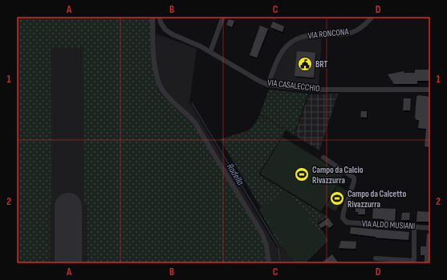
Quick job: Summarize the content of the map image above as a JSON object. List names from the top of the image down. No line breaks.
{"streets":{"street":["VIA RONCONA","VIA CASALECCHIO","VIA ALDO MUSIANI"]},"crossings":[["VIA RONCONA","VIA CASALECCHIO"]],"water":["Rodella"],"places":{"public building":["BRT"],"sports":["Campo da Calcio Rivazzurra","Campo da Calcetto Rivazzurra"]},"grid":{"columns":["A","B","C","D"],"rows":["1","2"]}}
